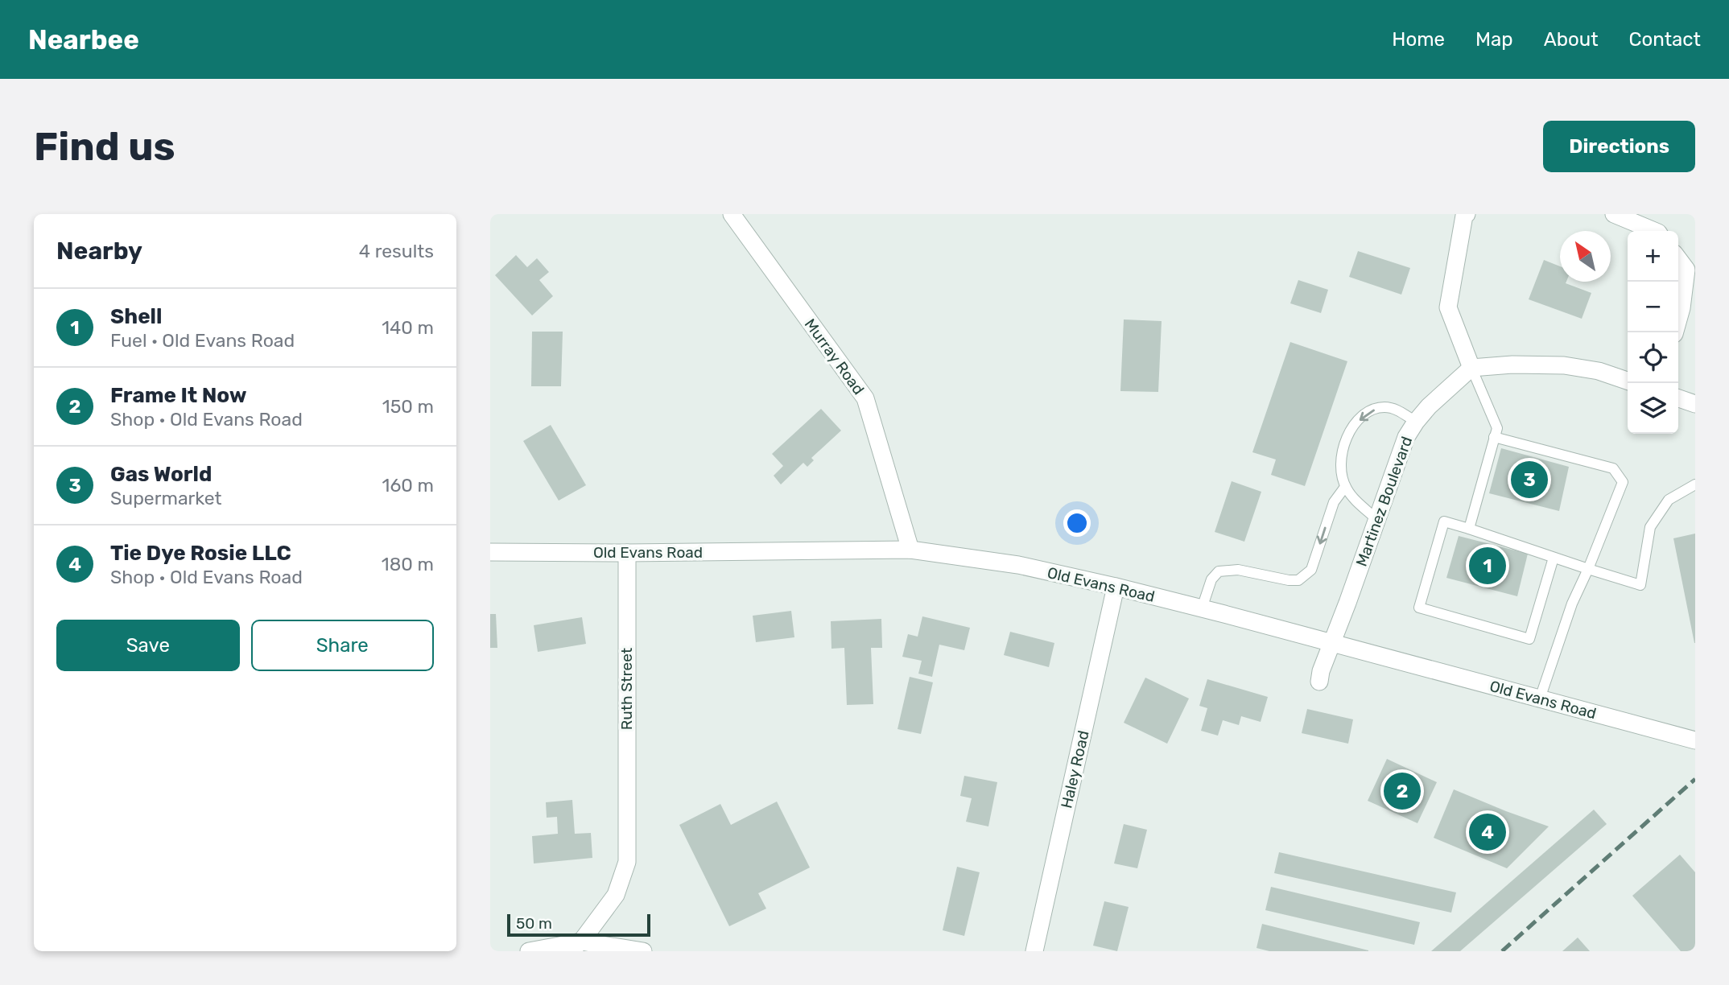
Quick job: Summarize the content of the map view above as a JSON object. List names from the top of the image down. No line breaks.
{"streets":{"street":["Murray Road","Martinez Boulevard","Old Evans Road","Ruth Street","Haley Road"]},"crossings":[["Murray Road","Old Evans Road"],["Martinez Boulevard","Old Evans Road"],["Old Evans Road","Ruth Street"],["Old Evans Road","Haley Road"]],"scale_bar":"50 m","north":"top left","page":{"header":"Nearbee","nav":["Home","Map","About","Contact"],"buttons":["Directions",["Save","Share"]],"title":"Find us","heading":["Nearby","4 results"],"map_buttons":["+","−"],"list":[{"mark":"1","name":"Shell","note":"Fuel · Old Evans Road","value":"140 m"},{"mark":"2","name":"Frame It Now","note":"Shop · Old Evans Road","value":"150 m"},{"mark":"3","name":"Gas World","note":"Supermarket","value":"160 m"},{"mark":"4","name":"Tie Dye Rosie LLC","note":"Shop · Old Evans Road","value":"180 m"}],"pins":["3","1","2","4"],"scale":"50 m"}}
